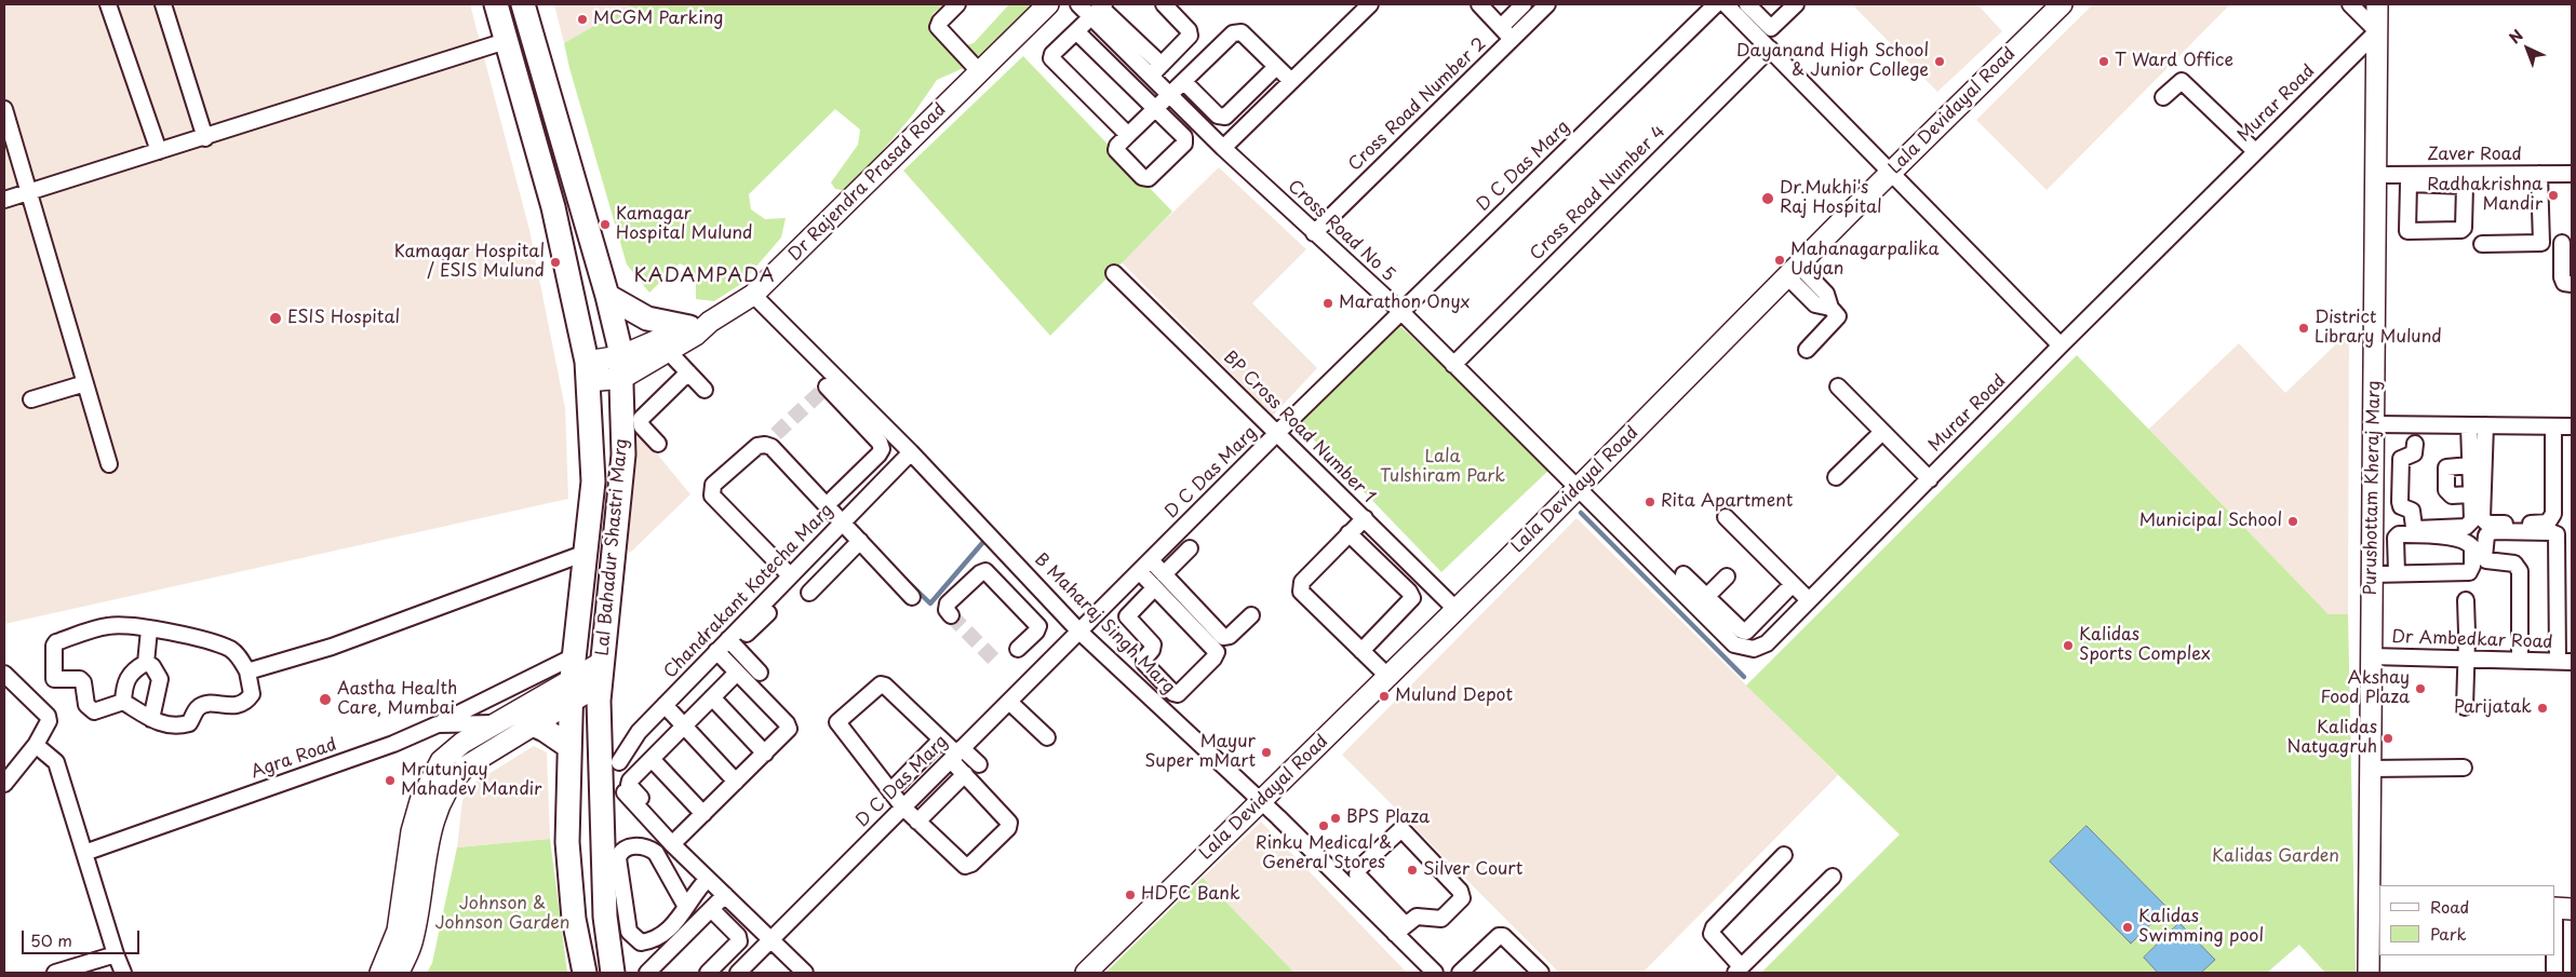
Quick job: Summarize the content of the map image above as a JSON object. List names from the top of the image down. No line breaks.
{"streets":{"main road":["Lal Bahadur Shastri Marg"],"street":["Murar Road","Cross Road Number 2","Lala Devidayal Road","Zaver Road","D C Das Marg","Dr Rajendra Prasad Road","Cross Road Number 4","Cross Road No 5","BP Cross Road Number 1","Purushottam Kheraj Marg","Chandrakant Kotecha Marg","B Maharaj Singh Marg","Dr Ambedkar Road","Agra Road"]},"crossings":[["Murar Road","Lala Devidayal Road"],["Murar Road","Cross Road No 5"],["Murar Road","Purushottam Kheraj Marg"],["Cross Road Number 2","Cross Road No 5"],["Lala Devidayal Road","Cross Road No 5"],["Lala Devidayal Road","BP Cross Road Number 1"],["Lala Devidayal Road","B Maharaj Singh Marg"],["Zaver Road","Purushottam Kheraj Marg"],["D C Das Marg","Cross Road No 5"],["D C Das Marg","BP Cross Road Number 1"],["D C Das Marg","B Maharaj Singh Marg"],["Dr Rajendra Prasad Road","Lal Bahadur Shastri Marg"],["Dr Rajendra Prasad Road","B Maharaj Singh Marg"],["Cross Road Number 4","Cross Road No 5"],["Purushottam Kheraj Marg","Dr Ambedkar Road"],["Chandrakant Kotecha Marg","B Maharaj Singh Marg"]],"districts":["KADAMPADA"],"parks":["Lala Tulshiram Park","Kalidas Garden","Johnson & Johnson Garden"],"places":["MCGM Parking","Dayanand High School & Junior College","T Ward Office","Radhakrishna Mandir","Dr.Mukhi's Raj Hospital","Kamagar Hospital Mulund","Mahanagarpalika Udyan","Kamagar Hospital / ESIS Mulund","Marathon Onyx","ESIS Hospital","District Library Mulund","Rita Apartment","Municipal School","Kalidas Sports Complex","Akshay Food Plaza","Mulund Depot","Aastha Health Care, Mumbai","Parijatak","Kalidas Natyagruh","Mayur Super mMart","Mrutunjay Mahadev Mandir","BPS Plaza","Rinku Medical & General Stores","Silver Court","HDFC Bank","Kalidas Swimming pool"],"legend":["Road","Park"],"scale_bar":"50 m","north":"top left"}
